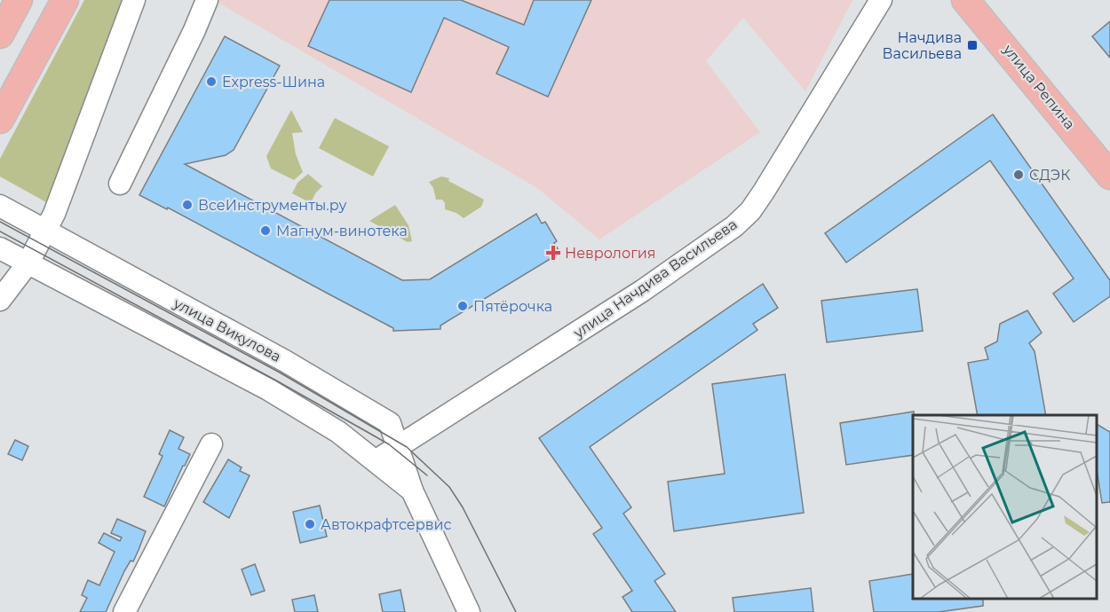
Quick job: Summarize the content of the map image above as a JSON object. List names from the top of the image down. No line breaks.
{"streets":{"main road":["улица Репина"],"street":["улица Начдива Васильева","улица Викулова"]},"crossings":[["улица Начдива Васильева","улица Викулова"]],"places":{"transit":["Начдива Васильева"],"other":["Express-Шина","СДЭК","ВсеИнструменты.ру","Магнум-винотека","Пятёрочка","Автокрафтсервис"],"health":["Неврология"]}}
